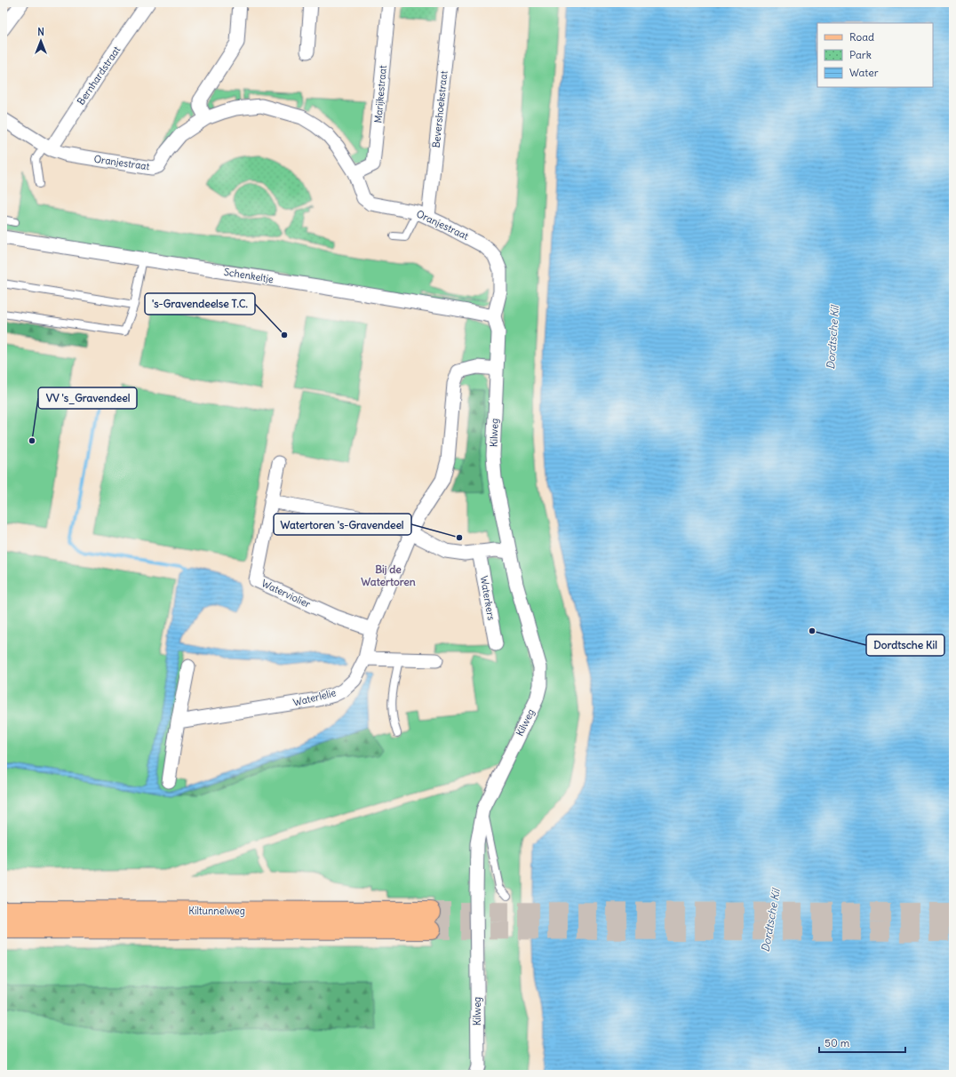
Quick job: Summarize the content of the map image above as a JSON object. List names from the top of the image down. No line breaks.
{"streets":{"main road":["Kiltunnelweg"],"street":["Bernhardstraat","Marijkestraat","Bevershoekstraat","Oranjestraat","Schenkeltje","Kilweg","Waterviolier","Waterkers","Waterlelie"]},"crossings":[["Bernhardstraat","Oranjestraat"],["Marijkestraat","Oranjestraat"],["Bevershoekstraat","Oranjestraat"],["Oranjestraat","Kilweg"],["Schenkeltje","Kilweg"],["Waterviolier","Waterlelie"]],"districts":["Bij de Watertoren"],"water":["Dordtsche Kil"],"places":["'s-Gravendeelse T.C.","VV 's_Gravendeel","Watertoren 's-Gravendeel","Dordtsche Kil"],"legend":["Road","Park","Water"],"scale_bar":"50 m","north":"top"}
